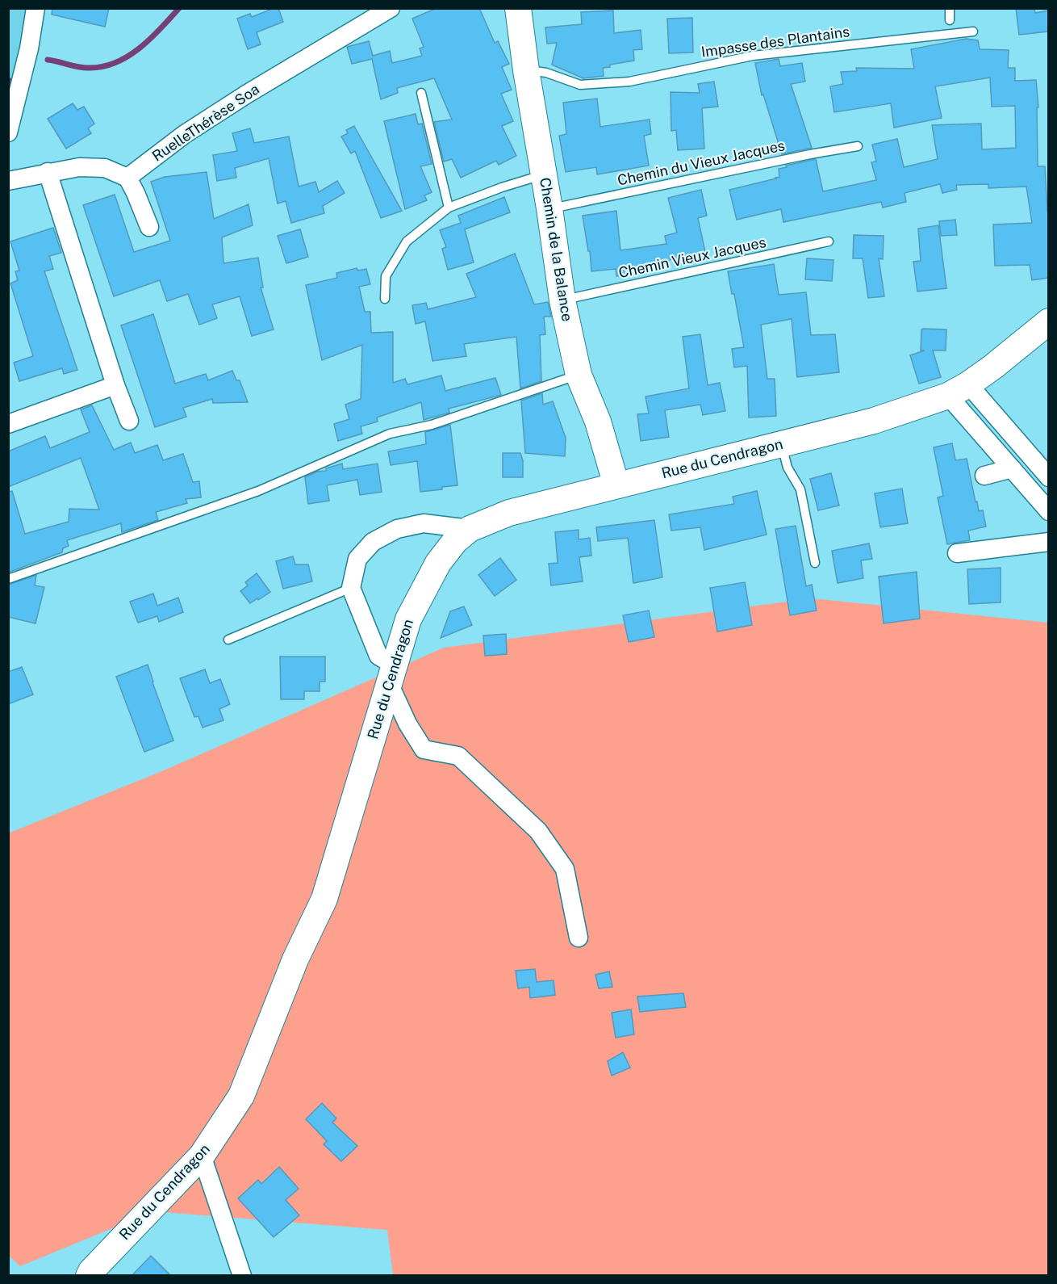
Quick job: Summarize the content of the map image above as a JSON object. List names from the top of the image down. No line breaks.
{"streets":{"main road":["Chemin de la Balance","Rue du Cendragon"],"street":["RuelleThérèse Soa"],"lane":["Impasse des Plantains","Chemin du Vieux Jacques","Chemin Vieux Jacques"]},"crossings":[["Impasse des Plantains","Chemin de la Balance"],["Chemin du Vieux Jacques","Chemin de la Balance"],["Chemin de la Balance","Chemin Vieux Jacques"],["Chemin de la Balance","Rue du Cendragon"]]}
